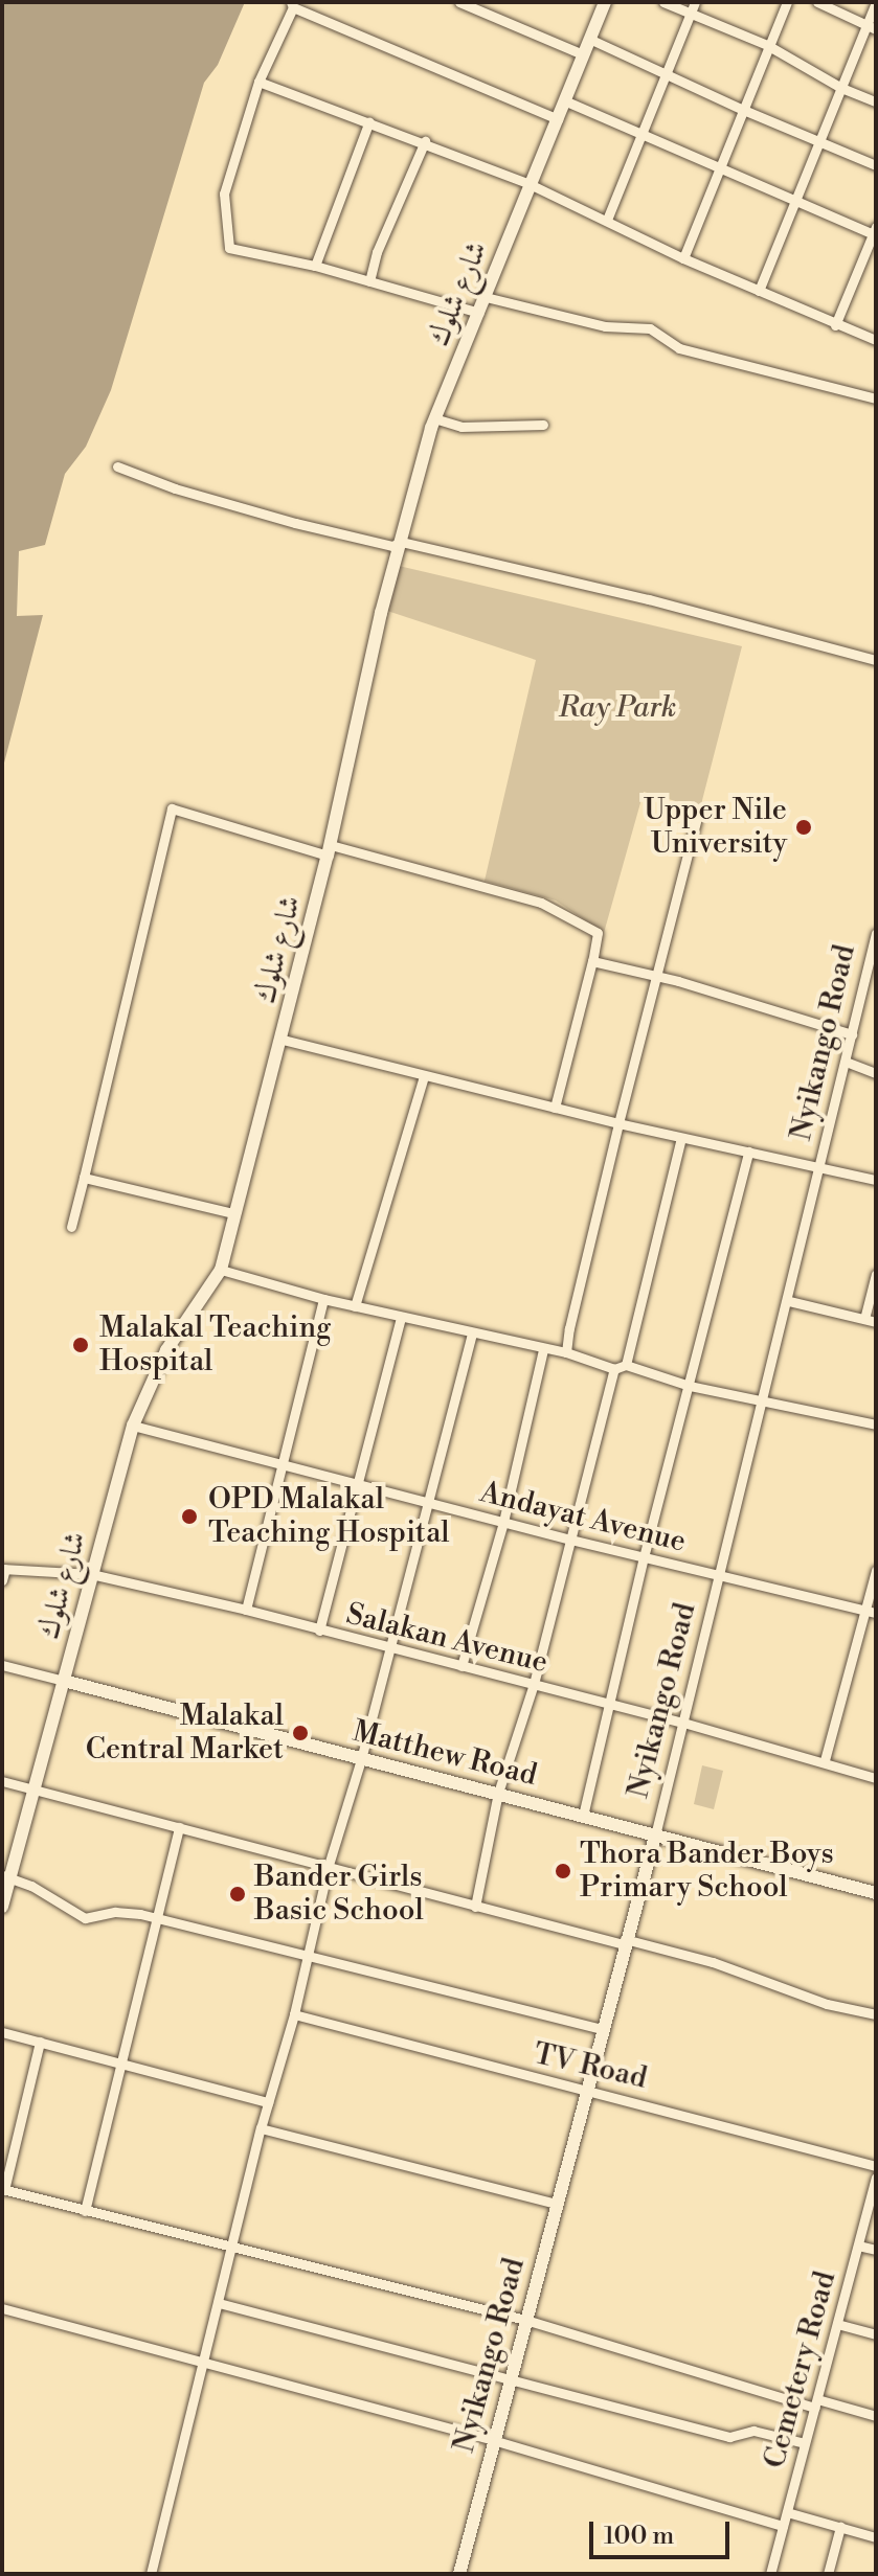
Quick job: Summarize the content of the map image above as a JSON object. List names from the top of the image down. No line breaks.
{"streets":{"street":["شارع شلوك","Nyikango Road","Andayat Avenue","Salakan Avenue","Matthew Road","TV Road","Cemetery Road"]},"crossings":[["شارع شلوك","Andayat Avenue"],["شارع شلوك","Salakan Avenue"],["شارع شلوك","Matthew Road"],["Nyikango Road","Andayat Avenue"],["Nyikango Road","Salakan Avenue"],["Nyikango Road","Matthew Road"],["Nyikango Road","TV Road"]],"parks":["Ray Park"],"places":["Upper Nile University","Malakal Teaching Hospital","OPD Malakal Teaching Hospital","Malakal Central Market","Thora Bander Boys Primary School","Bander Girls Basic School"],"scale_bar":"100 m"}
